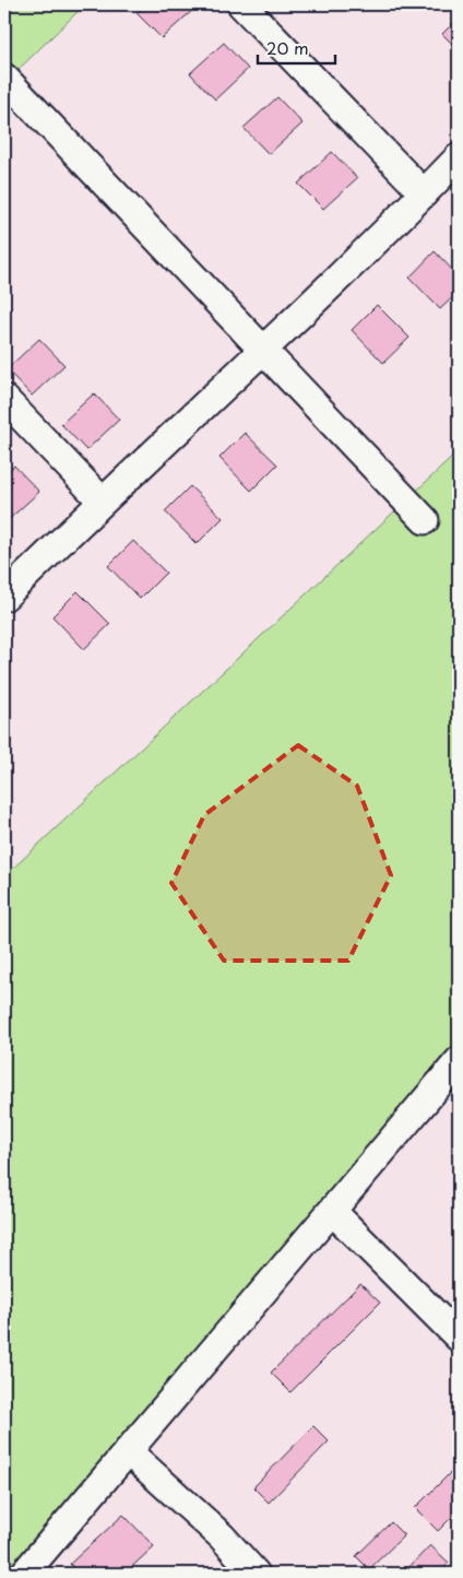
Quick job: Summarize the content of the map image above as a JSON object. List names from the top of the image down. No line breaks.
{"scale_bar":"20 m"}
